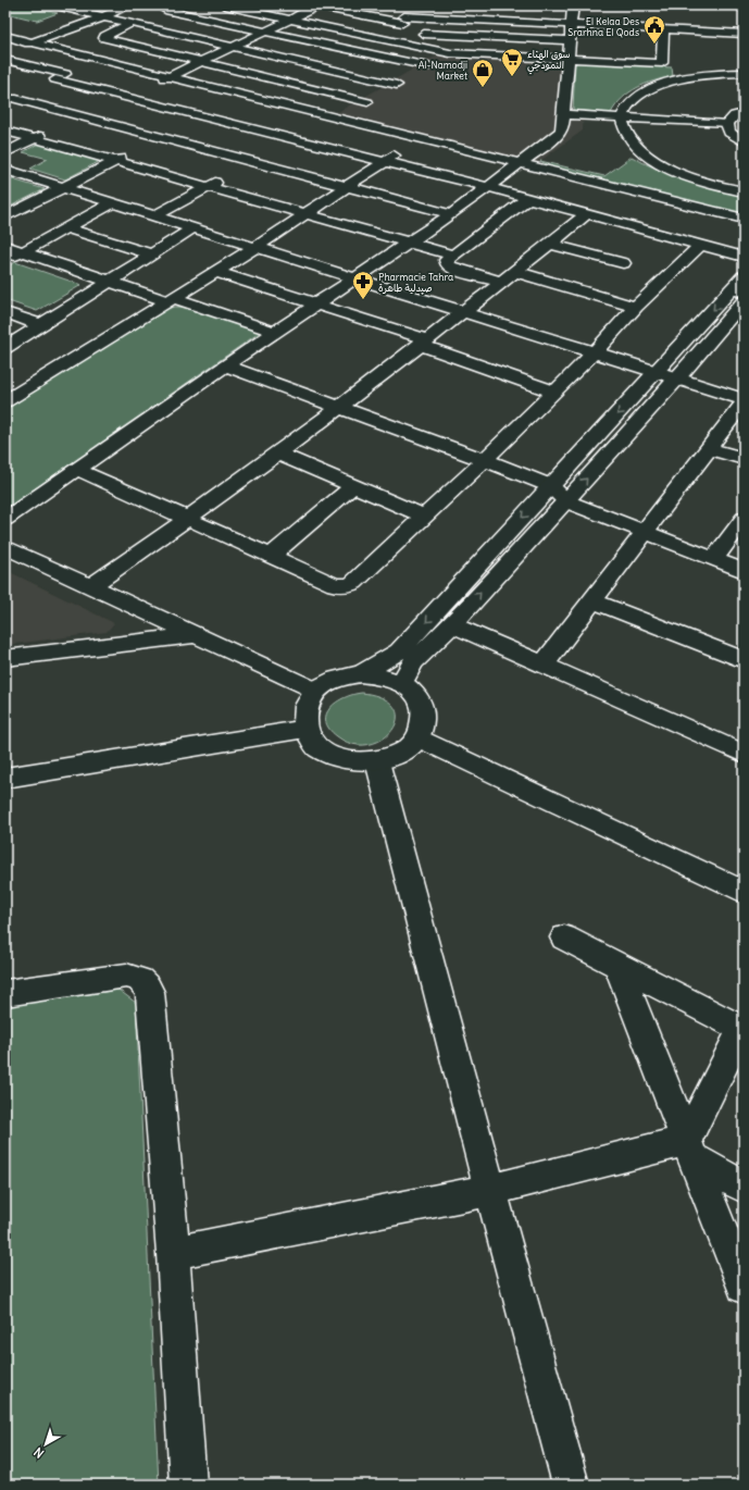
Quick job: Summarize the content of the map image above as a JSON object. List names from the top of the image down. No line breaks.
{"places":{"public building":["El Kelaa Des Srarhna El Qods"],"supermarket":["سوق الهناء النمودجي"],"shop":["Al-Namodji Market"],"pharmacy":["Pharmacie Tahra صيدلية طاهرة"]},"north":"bottom left"}
